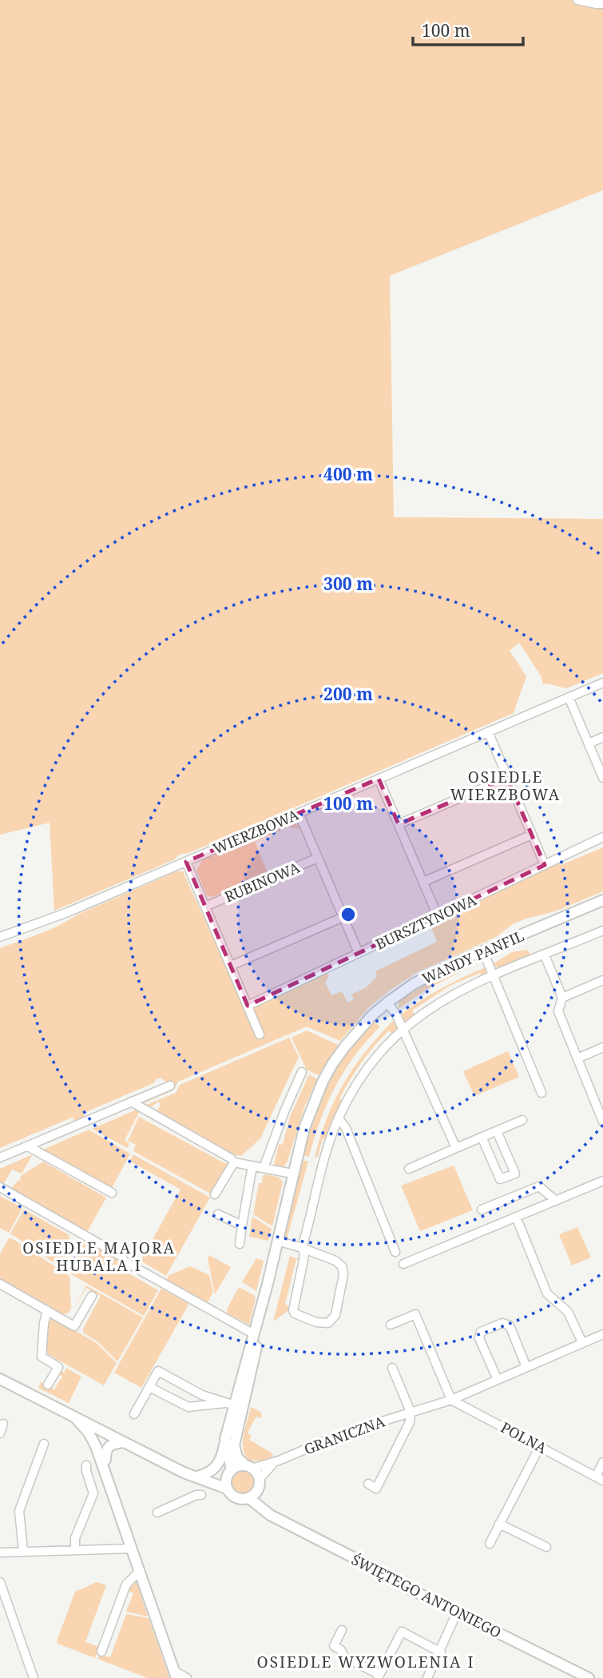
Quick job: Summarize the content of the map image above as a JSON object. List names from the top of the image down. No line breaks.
{"streets":{"street":["WIERZBOWA","RUBINOWA","BURSZTYNOWA","WANDY PANFIL","GRANICZNA","POLNA","ŚWIĘTEGO ANTONIEGO"]},"crossings":[["WANDY PANFIL","GRANICZNA"],["WANDY PANFIL","ŚWIĘTEGO ANTONIEGO"],["GRANICZNA","POLNA"],["GRANICZNA","ŚWIĘTEGO ANTONIEGO"]],"districts":["OSIEDLE WIERZBOWA","OSIEDLE MAJORA HUBALA I","OSIEDLE WYZWOLENIA I"],"scale_bar":"100 m","rings":["400 m","300 m","200 m","100 m"]}
